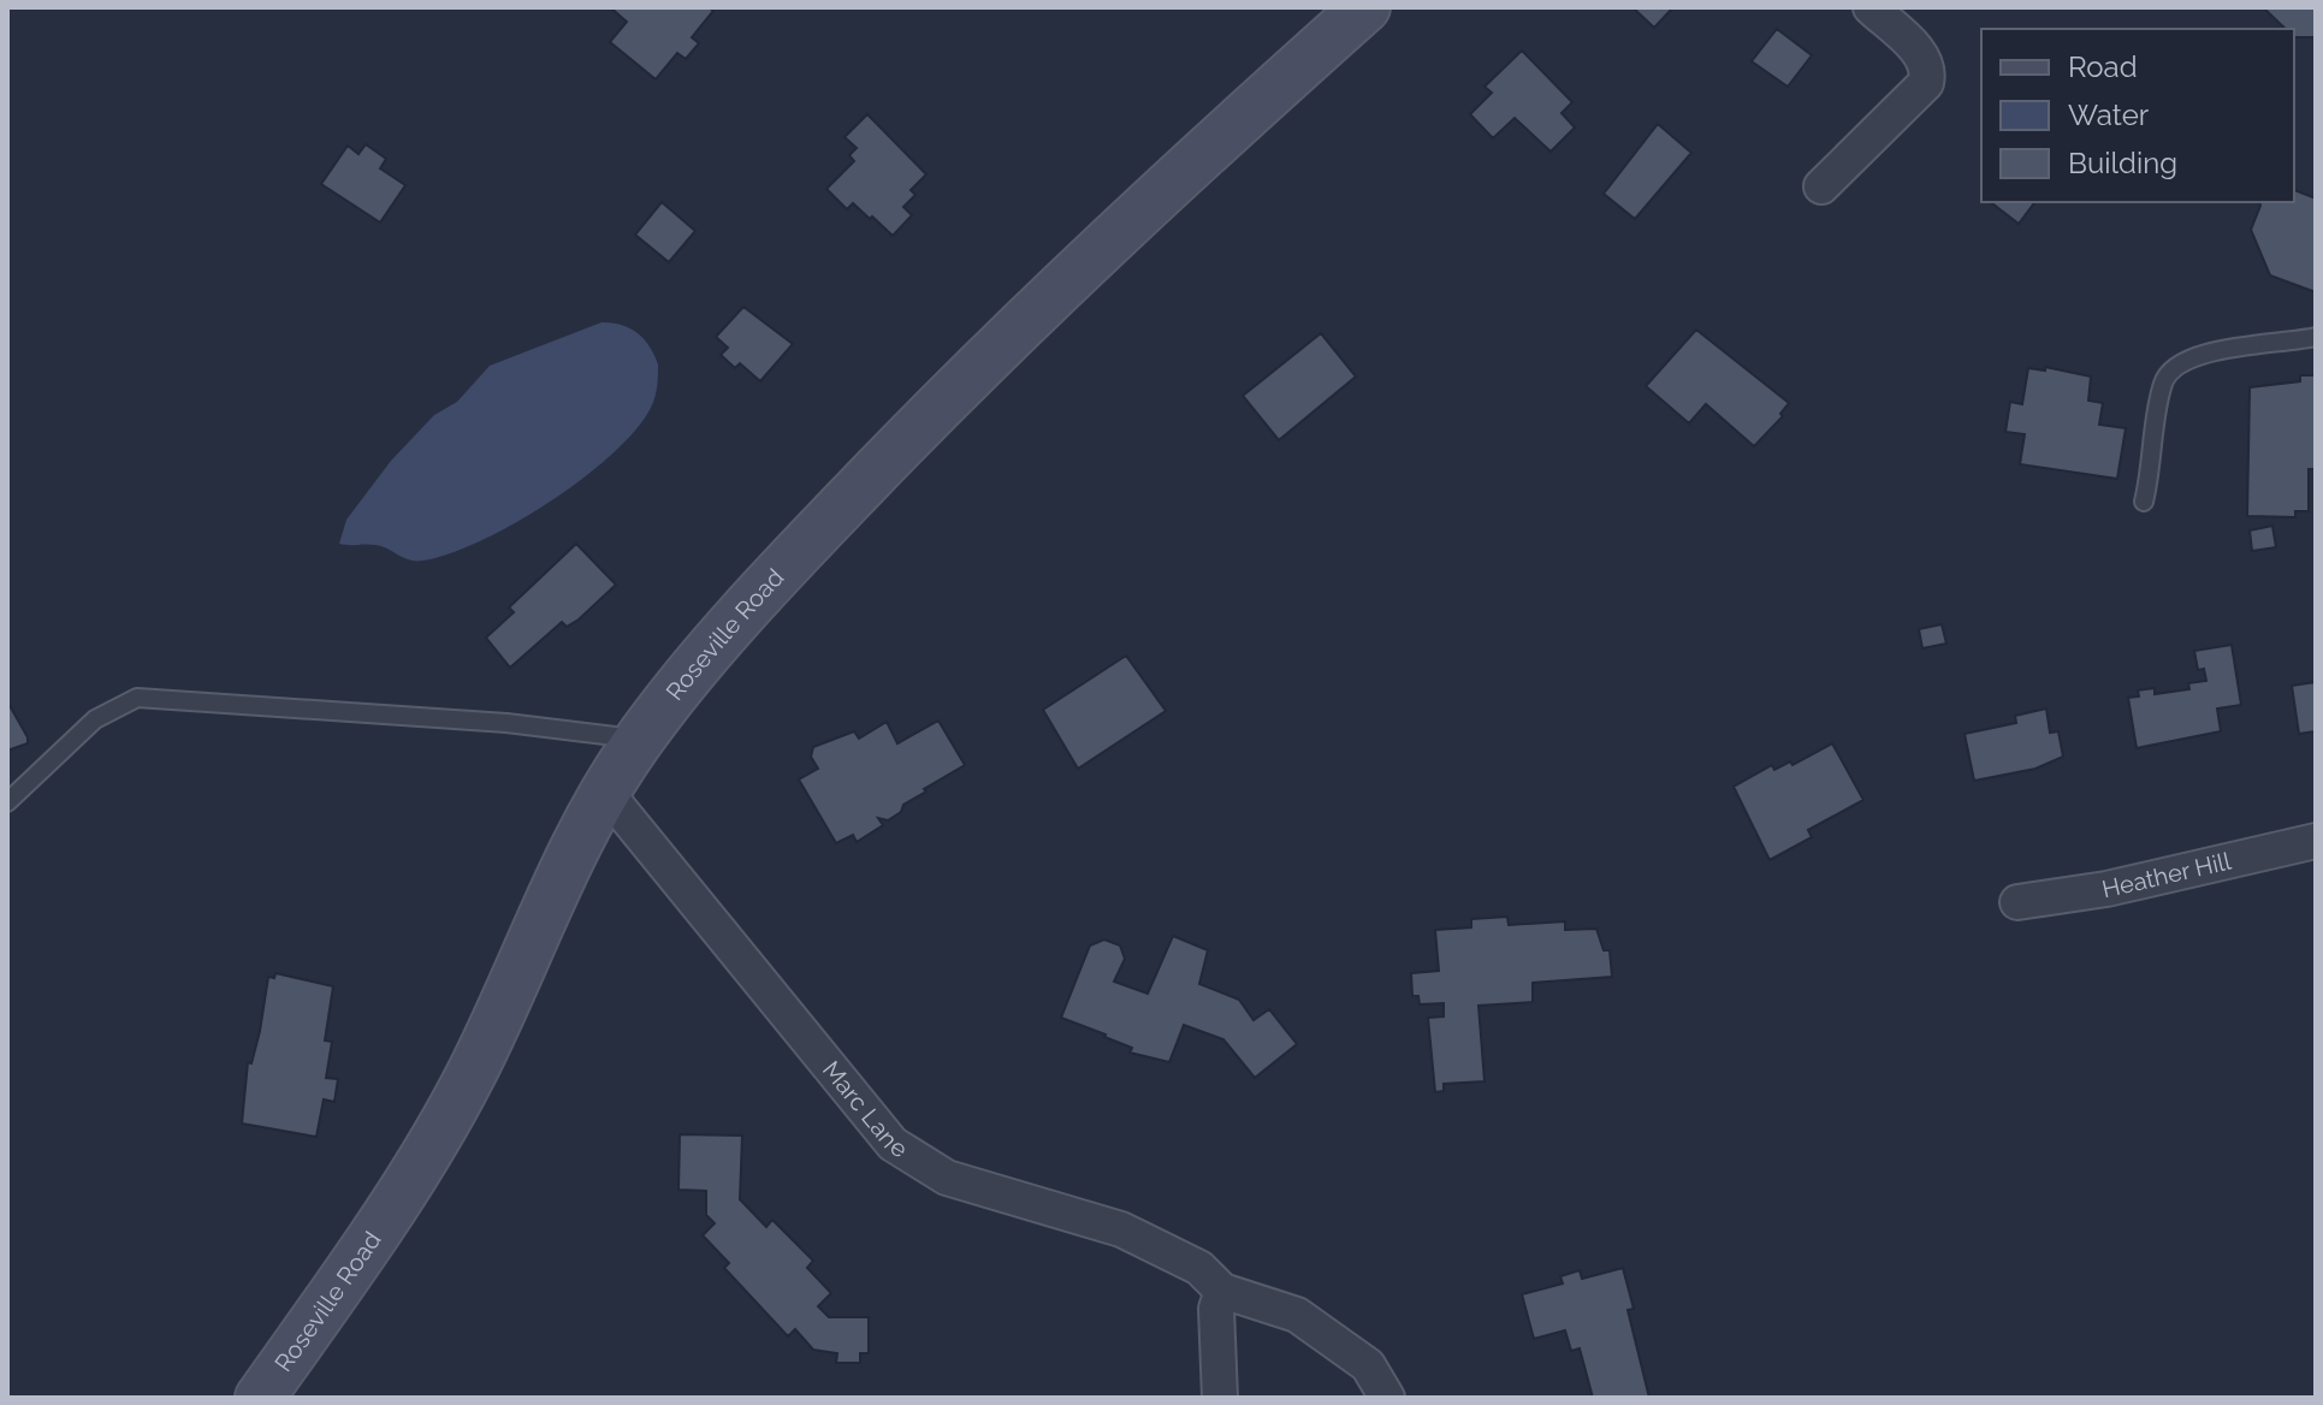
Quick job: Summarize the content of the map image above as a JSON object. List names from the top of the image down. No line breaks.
{"streets":{"street":["Roseville Road","Heather Hill","Marc Lane"]},"crossings":[["Roseville Road","Marc Lane"]],"legend":["Road","Water","Building"]}
